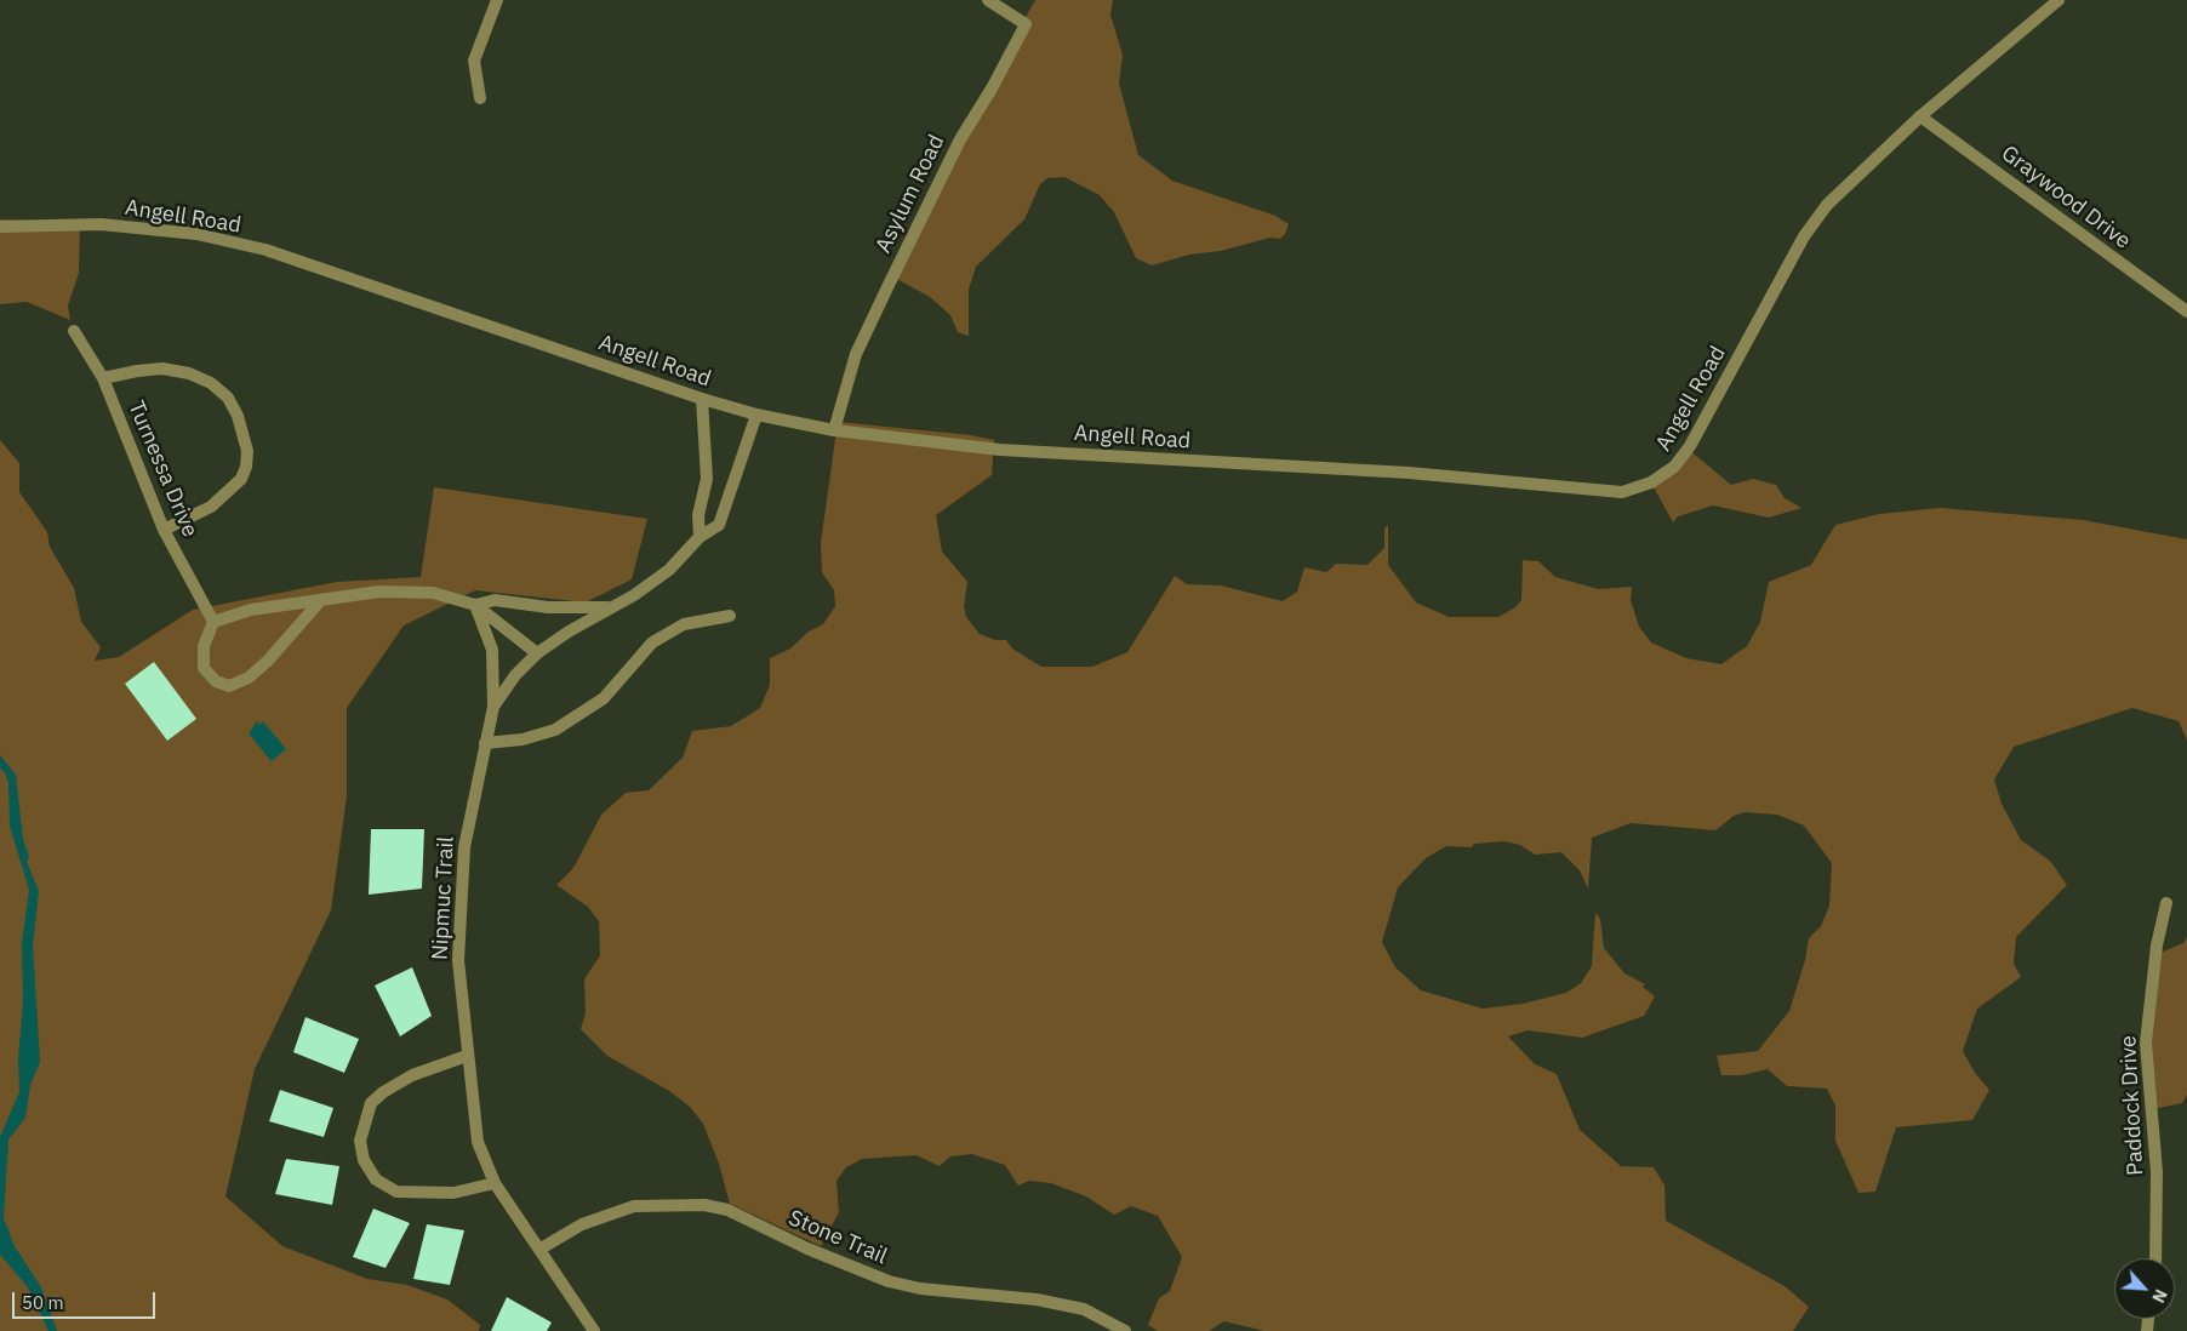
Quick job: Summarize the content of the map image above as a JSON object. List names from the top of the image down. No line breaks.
{"streets":{"street":["Asylum Road","Graywood Drive","Angell Road","Turnessa Drive","Nipmuc Trail","Paddock Drive","Stone Trail"]},"crossings":[["Asylum Road","Angell Road"],["Graywood Drive","Angell Road"],["Angell Road","Nipmuc Trail"],["Nipmuc Trail","Stone Trail"]],"scale_bar":"50 m","north":"bottom right"}
